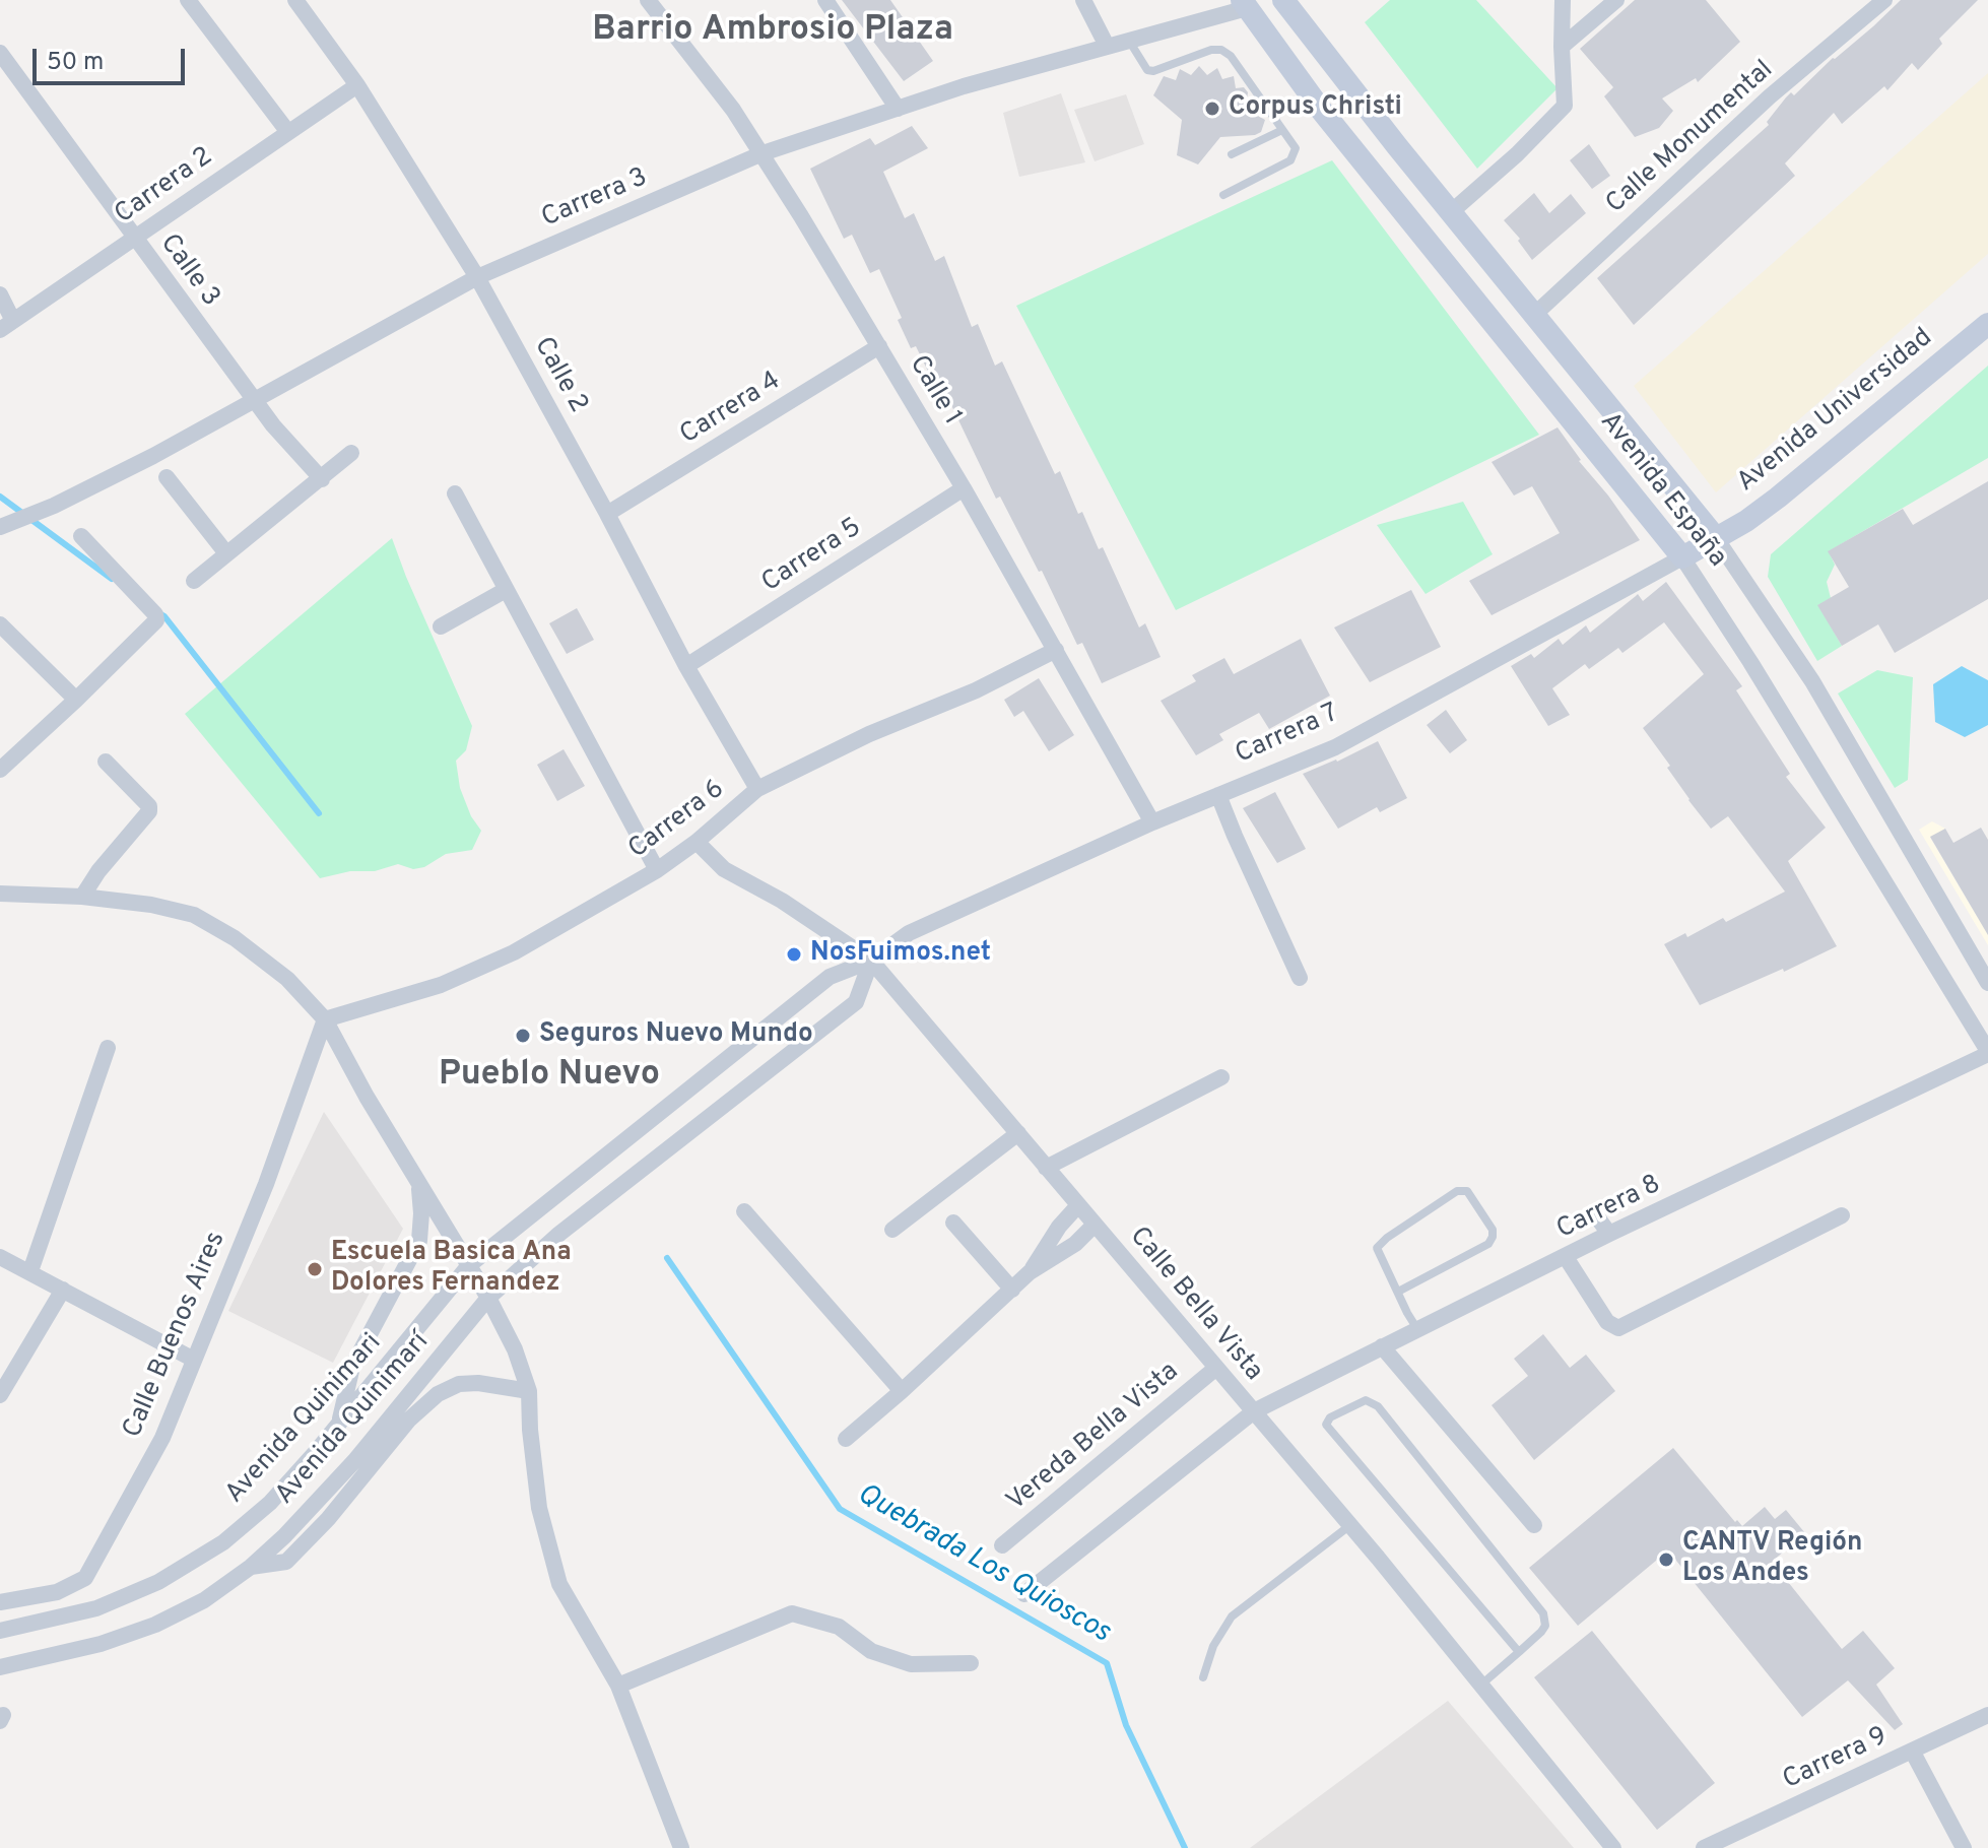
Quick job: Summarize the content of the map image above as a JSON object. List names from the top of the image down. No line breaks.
{"streets":{"street":["Calle Monumental","Carrera 2","Carrera 3","Calle 3","Calle 2","Calle 1","Carrera 4","Avenida Universidad","Avenida España","Carrera 5","Carrera 7","Carrera 6","Carrera 8","Calle Bella Vista","Calle Buenos Aires","Avenida Quinimari","Avenida Quinimarí","Vereda Bella Vista","Carrera 9"]},"crossings":[["Calle Monumental","Avenida España"],["Carrera 2","Calle 3"],["Carrera 2","Calle 2"],["Carrera 3","Calle 3"],["Carrera 3","Calle 2"],["Carrera 3","Calle 1"],["Carrera 3","Avenida España"],["Calle 2","Carrera 4"],["Calle 2","Carrera 5"],["Calle 2","Carrera 6"],["Calle 1","Carrera 4"],["Calle 1","Carrera 5"],["Calle 1","Carrera 7"],["Calle 1","Carrera 6"],["Avenida Universidad","Avenida España"],["Avenida Universidad","Carrera 7"],["Avenida España","Carrera 7"],["Avenida España","Carrera 8"],["Carrera 7","Calle Bella Vista"],["Carrera 7","Avenida Quinimari"],["Carrera 7","Avenida Quinimarí"],["Carrera 6","Calle Bella Vista"],["Carrera 6","Calle Buenos Aires"],["Carrera 8","Calle Bella Vista"],["Calle Bella Vista","Avenida Quinimari"],["Calle Bella Vista","Avenida Quinimarí"],["Calle Bella Vista","Vereda Bella Vista"],["Avenida Quinimari","Avenida Quinimarí"]],"districts":["Barrio Ambrosio Plaza","Pueblo Nuevo"],"water":["Quebrada Los Quioscos"],"places":["Corpus Christi","NosFuimos.net","Seguros Nuevo Mundo","Escuela Basica Ana Dolores Fernandez","CANTV Región Los Andes"],"scale_bar":"50 m"}
